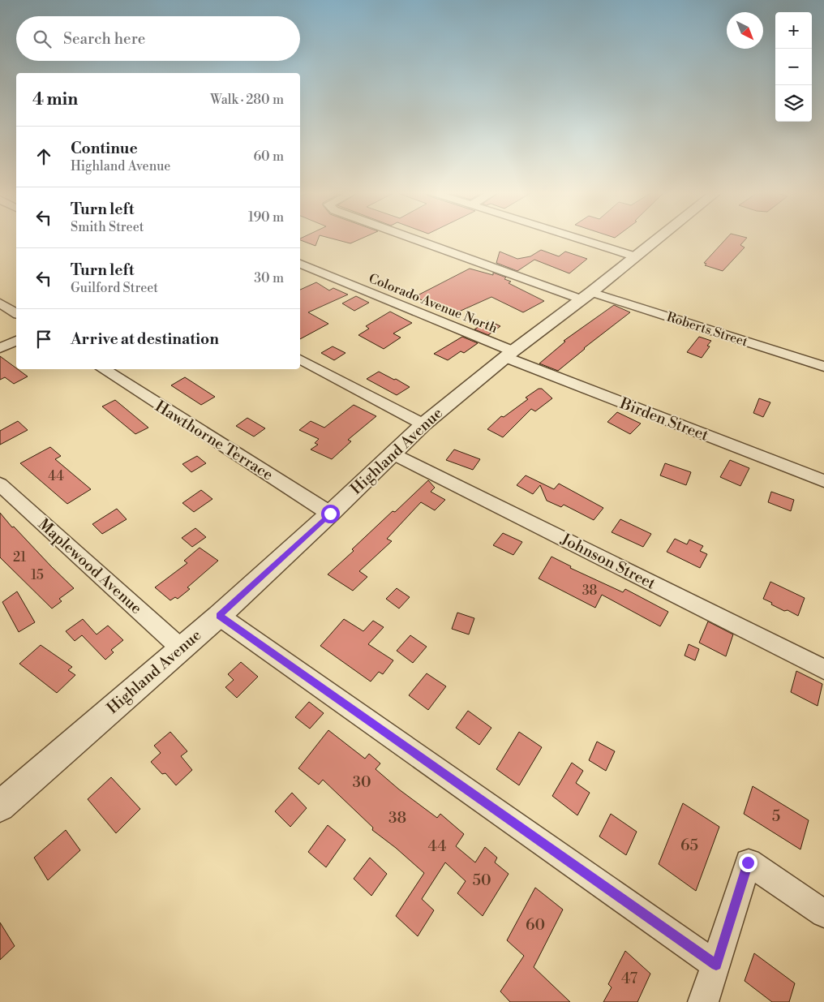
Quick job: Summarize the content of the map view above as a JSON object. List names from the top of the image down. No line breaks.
{"streets":{"street":["Colorado Avenue North","Roberts Street","Birden Street","Hawthorne Terrace","Highland Avenue","Johnson Street","Maplewood Avenue"]},"crossings":[["Colorado Avenue North","Birden Street"],["Colorado Avenue North","Highland Avenue"],["Roberts Street","Highland Avenue"],["Birden Street","Highland Avenue"],["Hawthorne Terrace","Highland Avenue"],["Highland Avenue","Johnson Street"],["Highland Avenue","Maplewood Avenue"]],"house_numbers":["44","21","15","38","30","5","38","65","44","50","60","47"],"north":"bottom right","page":{"map_buttons":["+","−"],"search":"Search here","heading":["4 min","Walk · 280 m"],"list":[["Continue","Highland Avenue","60 m"],["Turn left","Smith Street","190 m"],["Turn left","Guilford Street","30 m"],"Arrive at destination"]}}
